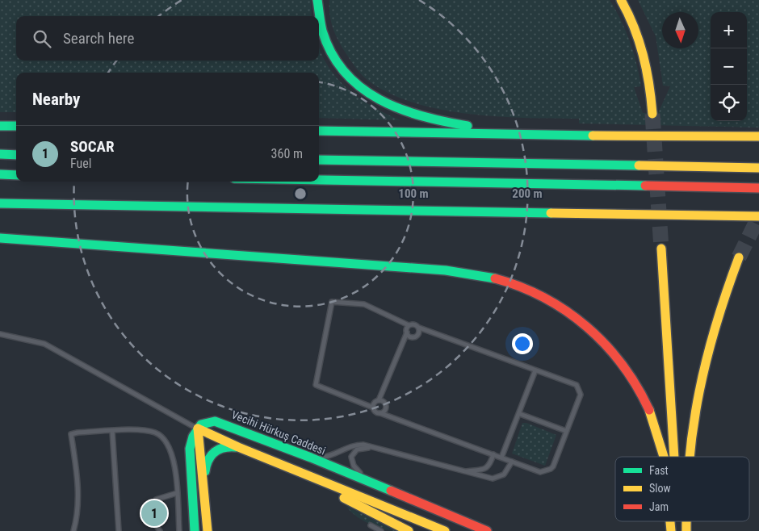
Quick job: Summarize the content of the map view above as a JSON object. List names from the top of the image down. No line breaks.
{"streets":{"main road":["Vecihi Hürkuş Caddesi"]},"legend":["Fast","Slow","Jam"],"north":"bottom","page":{"map_buttons":["+","−"],"search":"Search here","heading":"Nearby","list":[{"mark":"1","name":"SOCAR","note":"Fuel","value":"360 m"}],"pins":"1"},"rings":["100 m","200 m"]}
